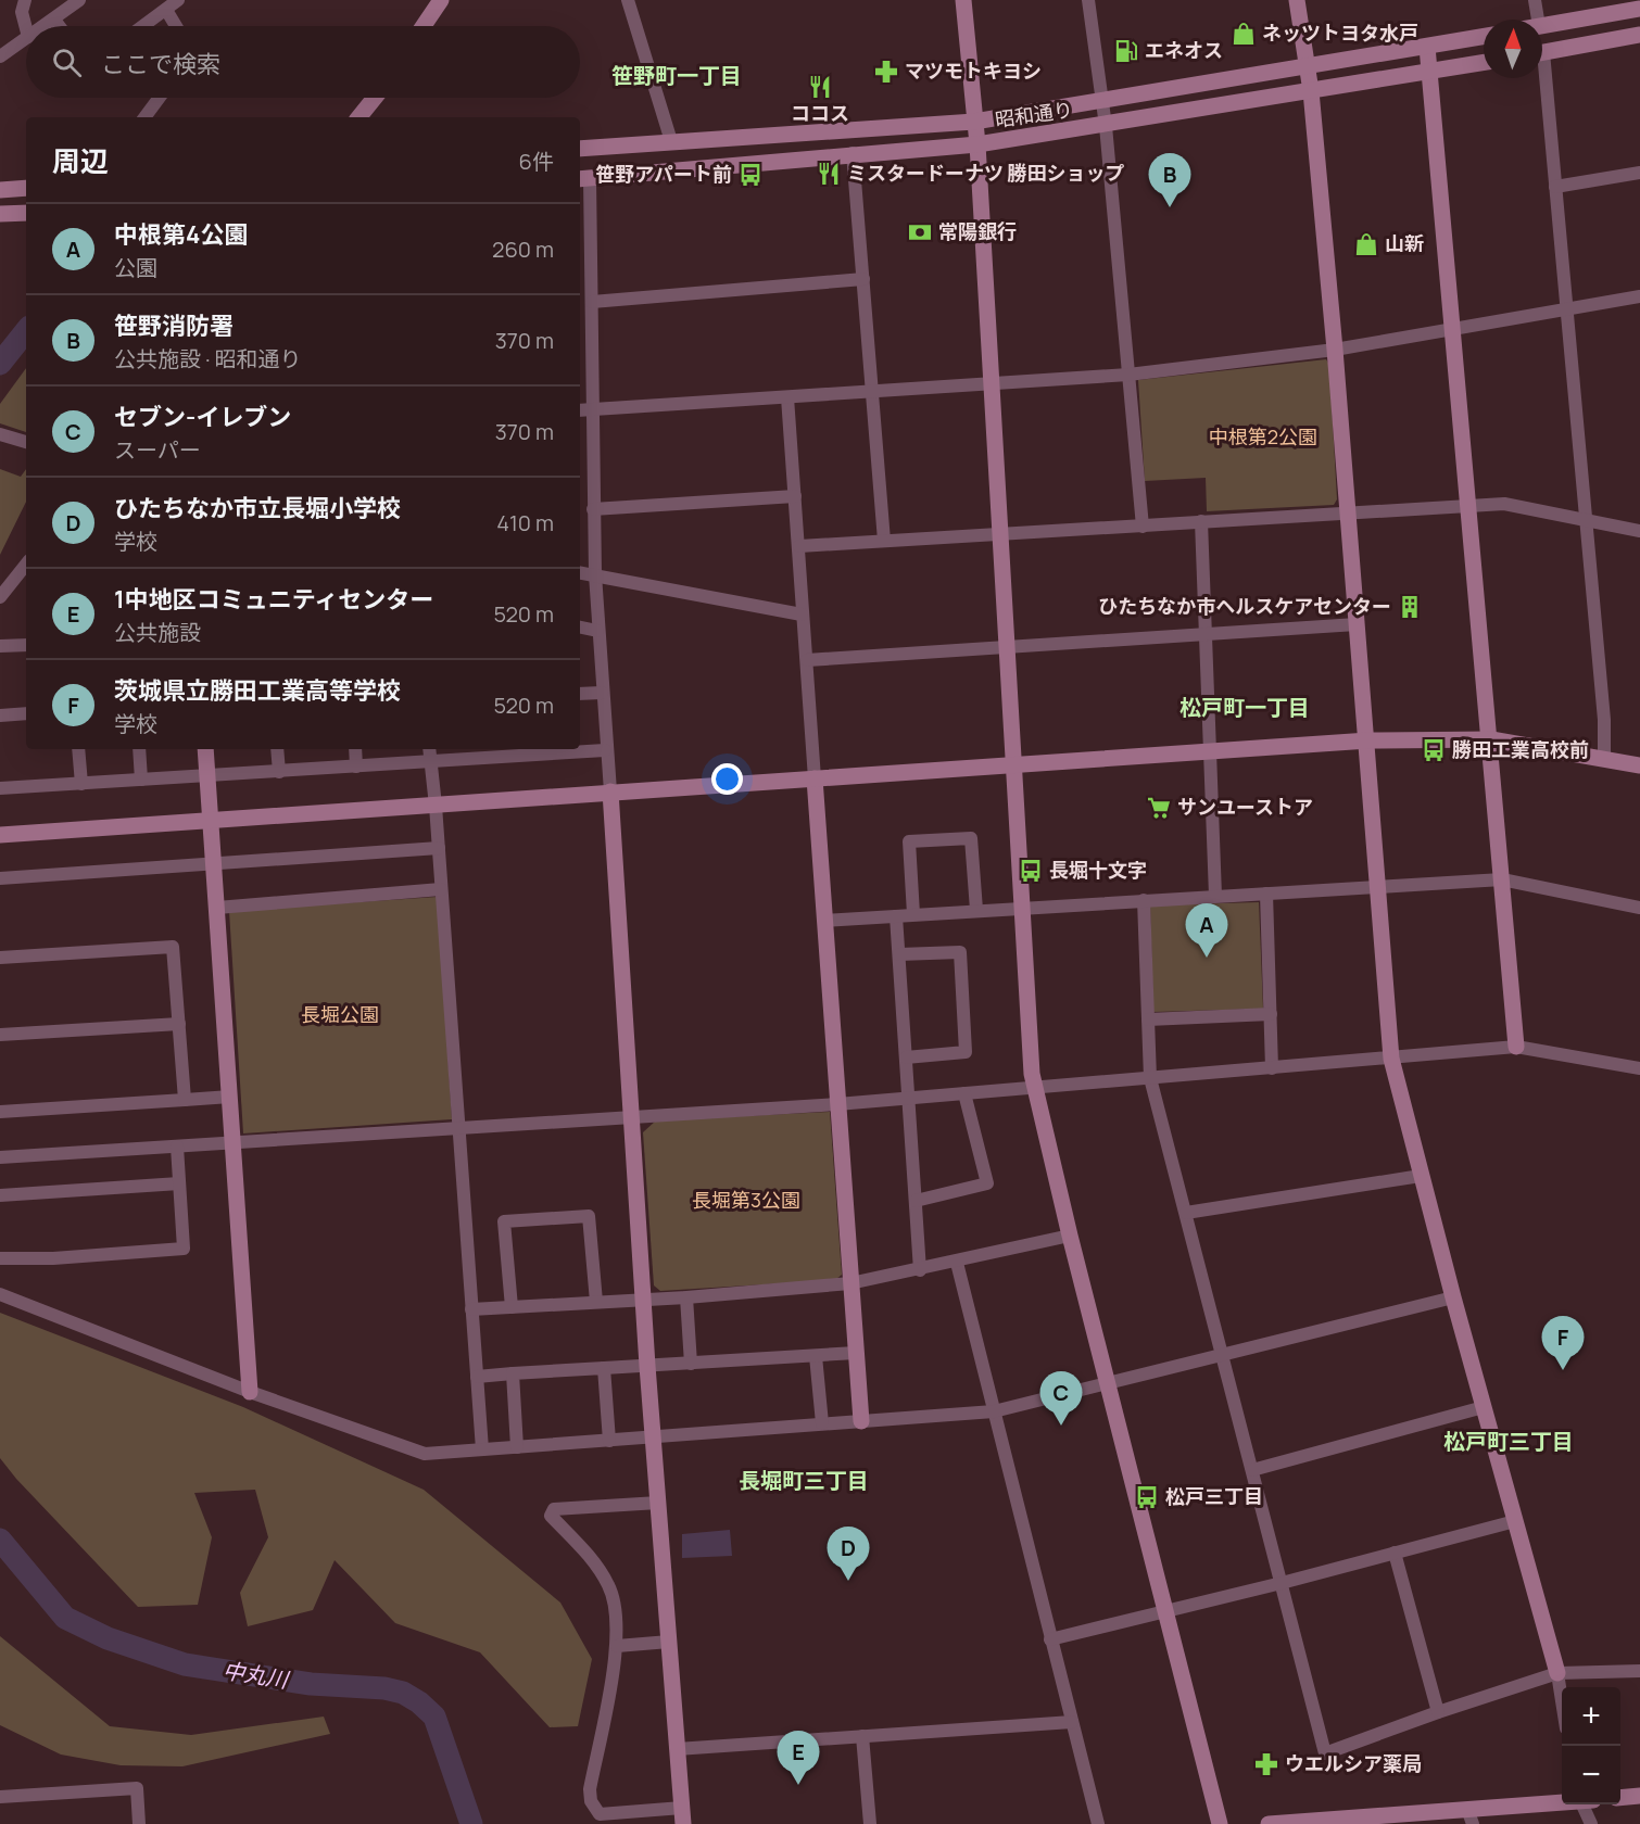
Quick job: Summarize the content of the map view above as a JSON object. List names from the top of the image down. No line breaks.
{"streets":{"street":["昭和通り"]},"districts":["笹野町一丁目","松戸町一丁目","松戸町三丁目","長堀町三丁目"],"water":["中丸川"],"parks":["中根第2公園","長堀公園","長堀第3公園"],"places":{"shop":["ネッツトヨタ水戸","山新"],"fuel station":["エネオス"],"pharmacy":["マツモトキヨシ","ウエルシア薬局"],"restaurant":["ココス","ミスタードーナツ 勝田ショップ"],"bus stop":["笹野アパート前","勝田工業高校前","長堀十文字","松戸三丁目"],"bank":["常陽銀行"],"building":["ひたちなか市ヘルスケアセンター"],"supermarket":["サンユーストア"]},"north":"top","page":{"search":"ここで検索","heading":["周辺","6件"],"pins":["B","A","F","C","D","E"],"list":[{"mark":"A","name":"中根第4公園","note":"公園","value":"260 m"},{"mark":"B","name":"笹野消防署","note":"公共施設 · 昭和通り","value":"370 m"},{"mark":"C","name":"セブン-イレブン","note":"スーパー","value":"370 m"},{"mark":"D","name":"ひたちなか市立長堀小学校","note":"学校","value":"410 m"},{"mark":"E","name":"1中地区コミュニティセンター","note":"公共施設","value":"520 m"},{"mark":"F","name":"茨城県立勝田工業高等学校","note":"学校","value":"520 m"}],"map_buttons":["+","−"]}}
